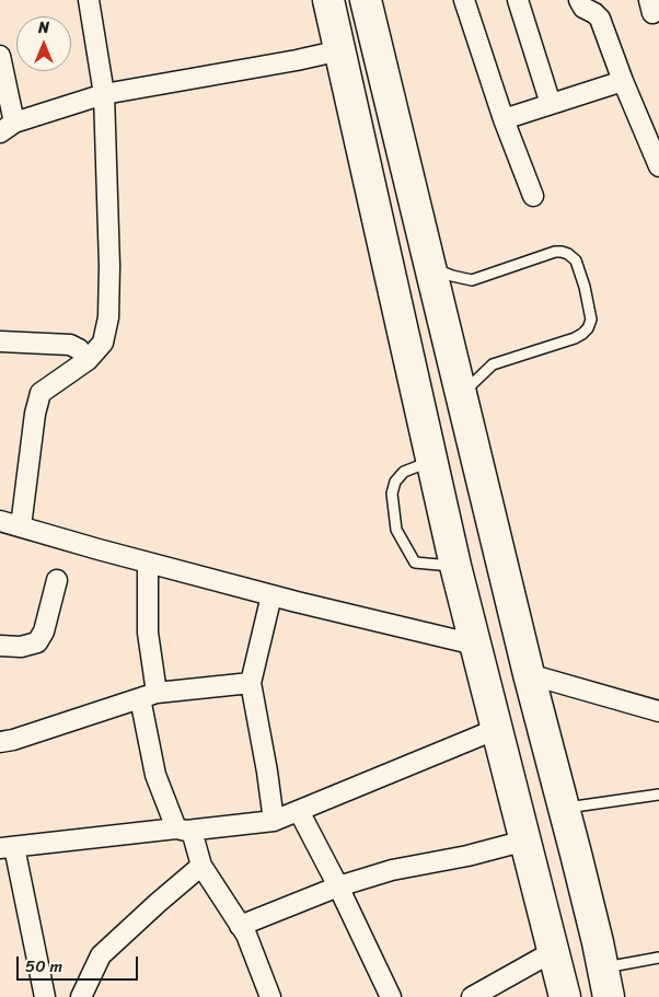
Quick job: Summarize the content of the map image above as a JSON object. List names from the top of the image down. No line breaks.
{"scale_bar":"50 m","north":"top"}
